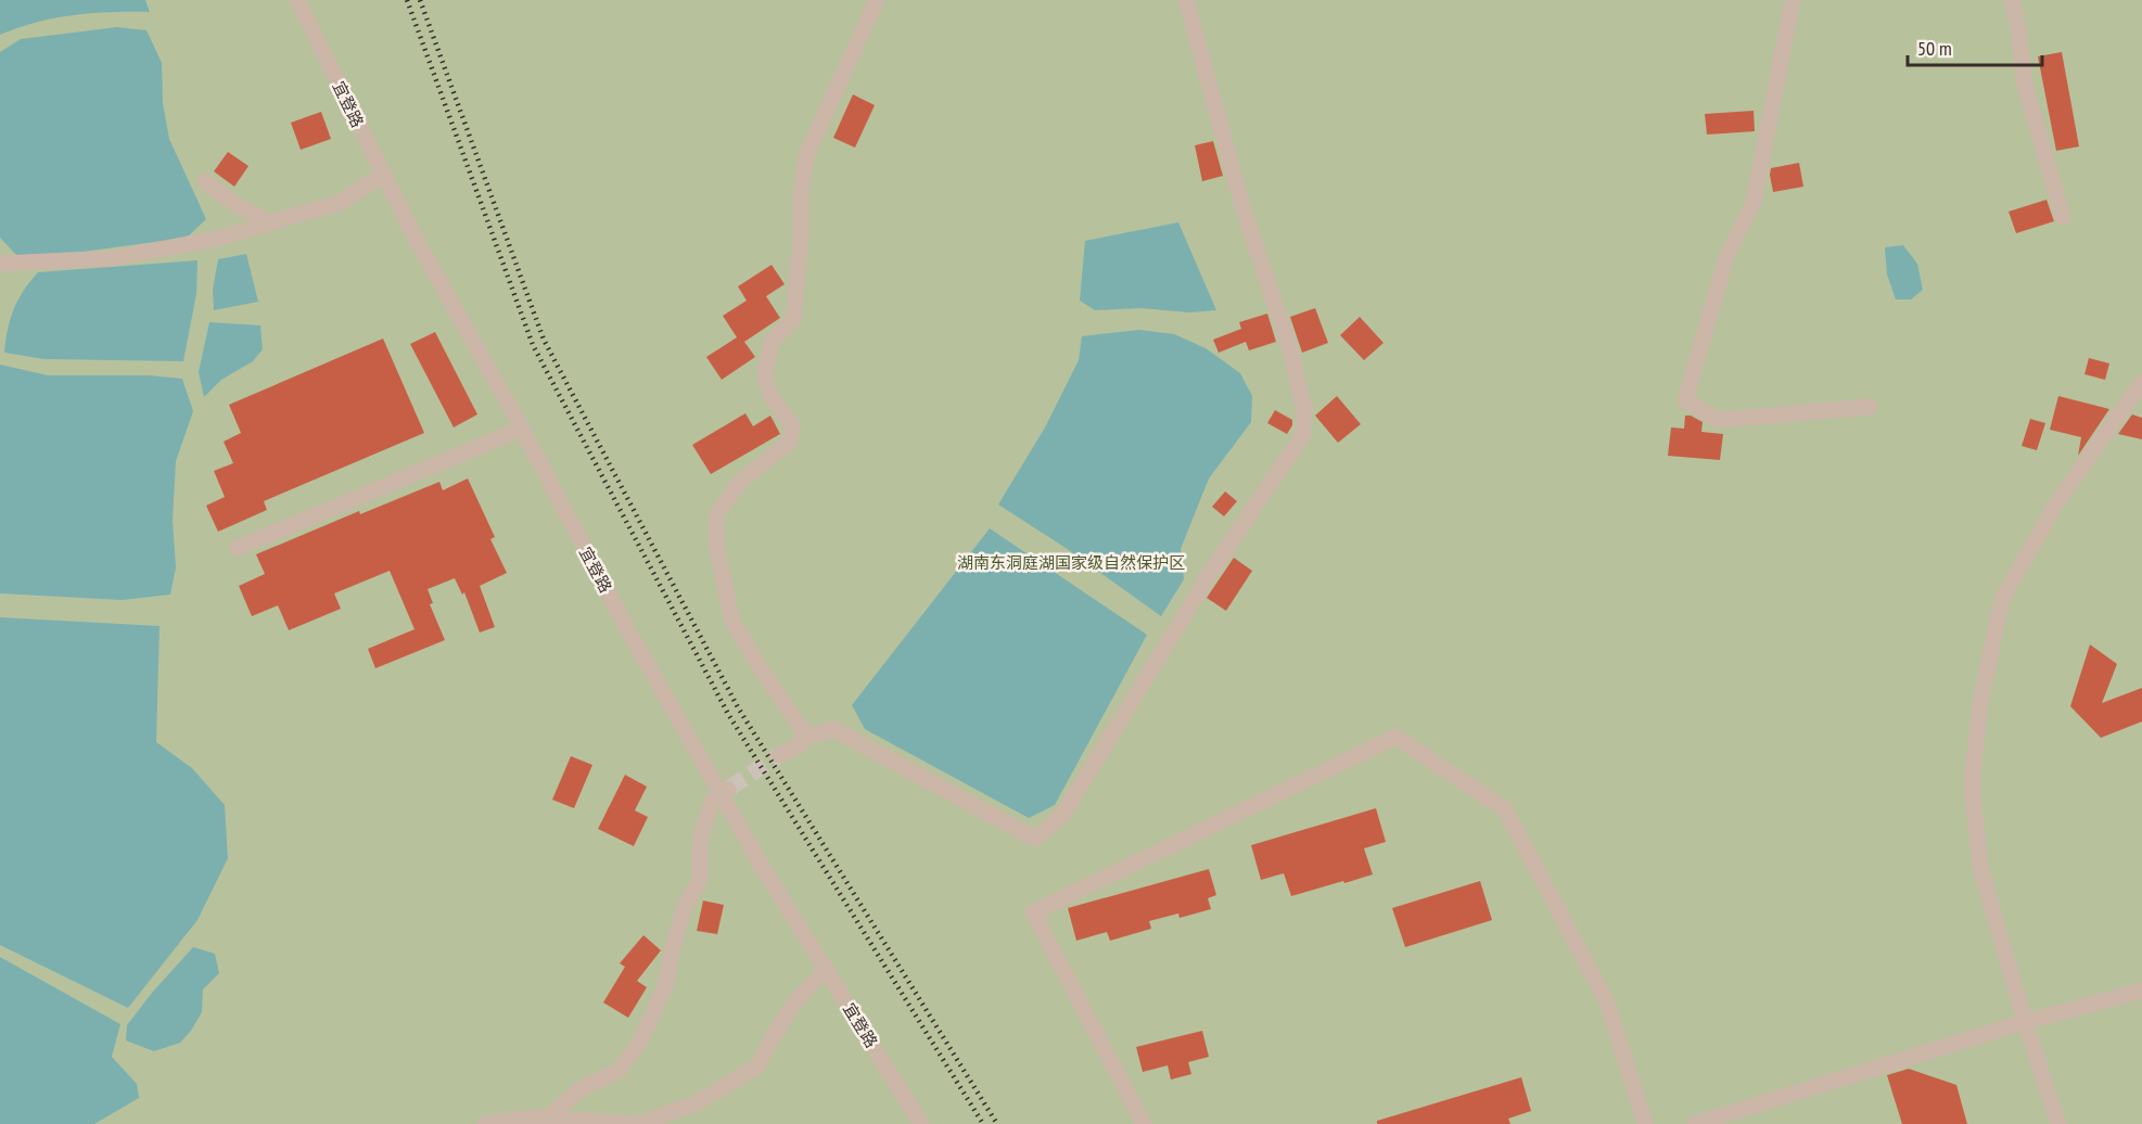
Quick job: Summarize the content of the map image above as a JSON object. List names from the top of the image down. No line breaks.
{"streets":{"street":["宜登路"]},"parks":["湖南东洞庭湖国家级自然保护区"],"scale_bar":"50 m"}
